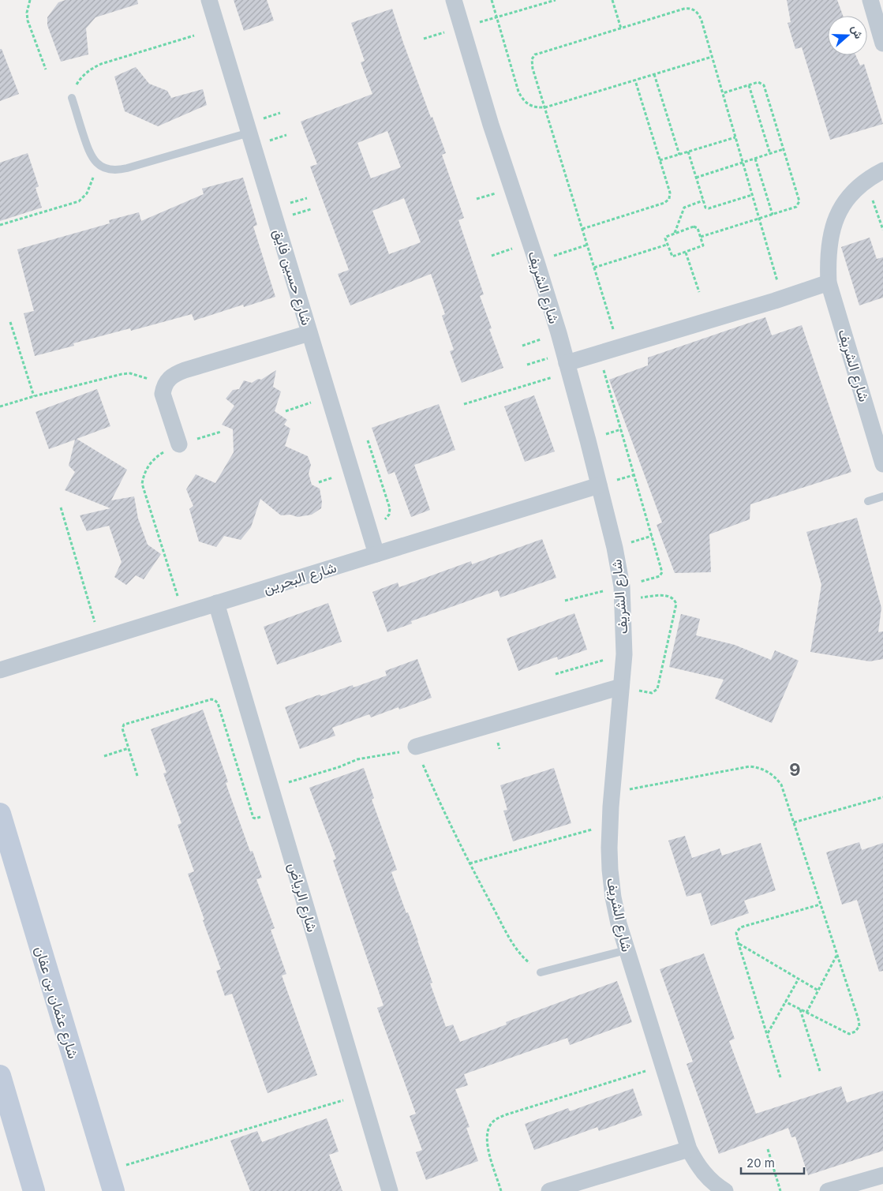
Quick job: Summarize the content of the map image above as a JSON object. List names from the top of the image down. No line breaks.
{"streets":{"main road":["شارع عثمان بن عفان"],"street":["شارع حسين فايق","شارع الشريف","شارع البحرين","شارع الرياض"]},"crossings":[["شارع حسين فايق","شارع البحرين"],["شارع الشريف","شارع البحرين"],["شارع البحرين","شارع الرياض"]],"districts":["9"],"scale_bar":"20 m","north":"right"}
